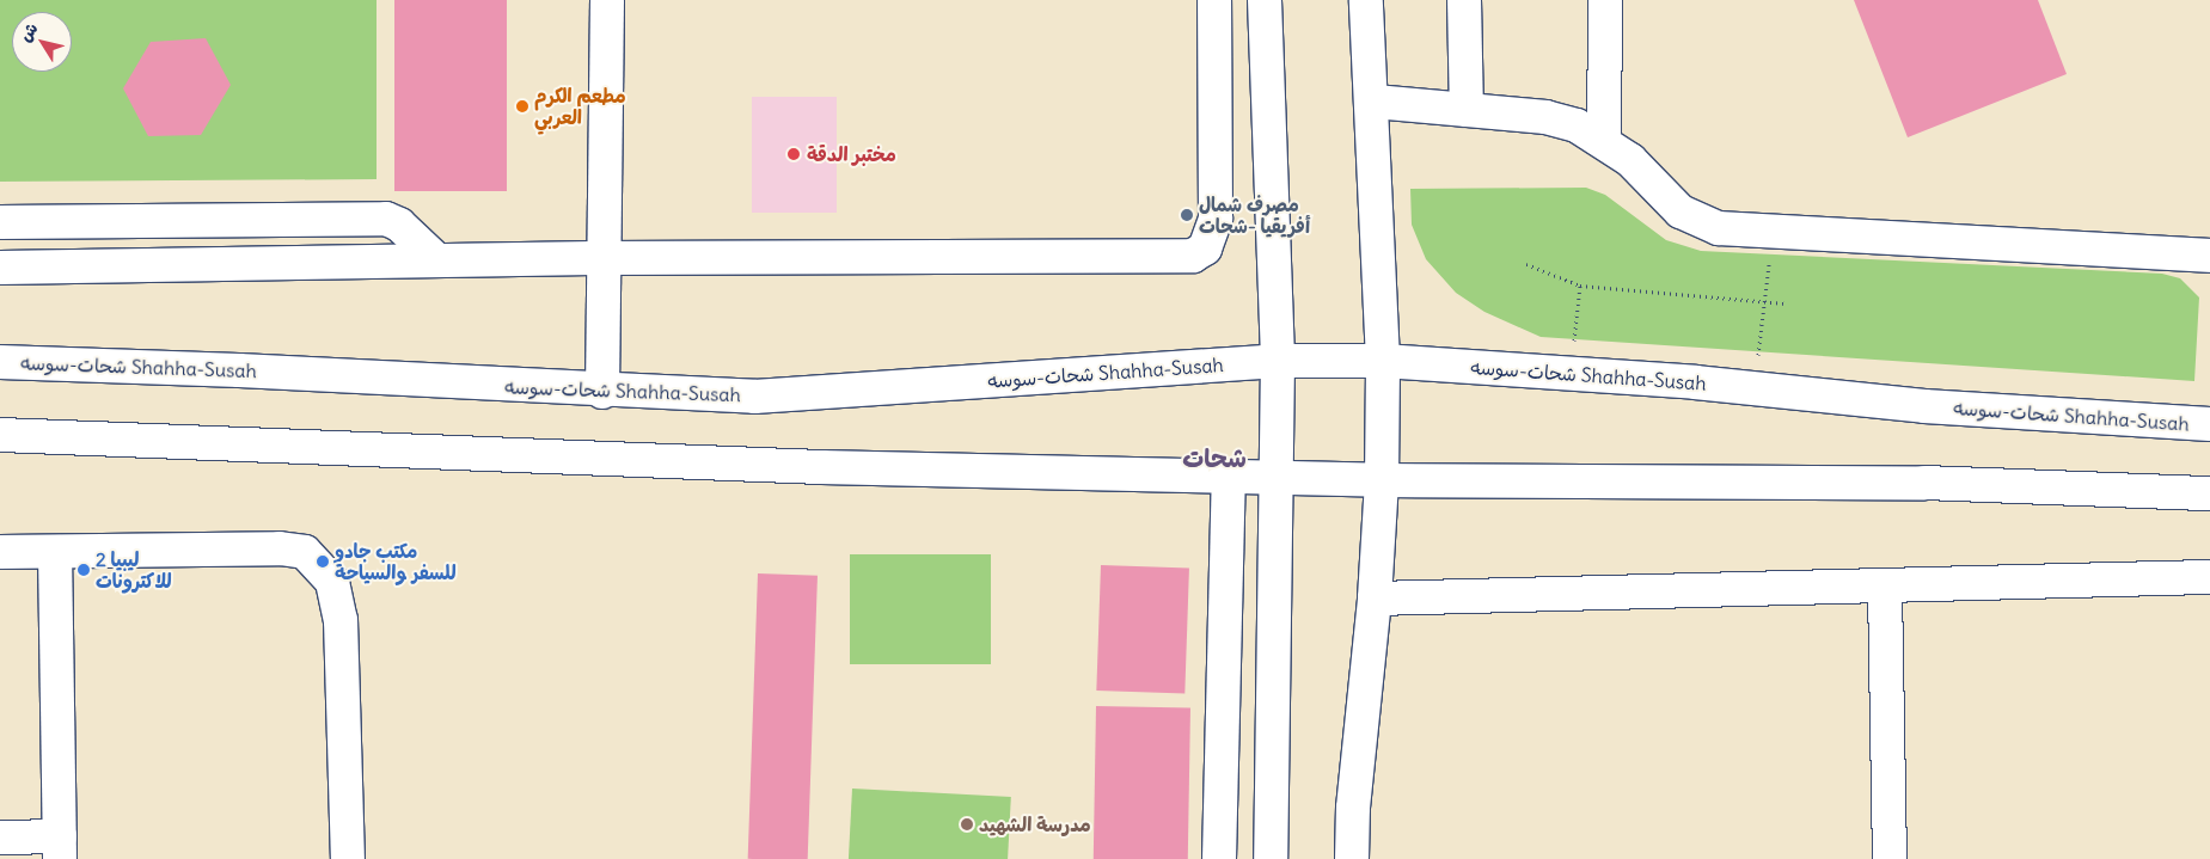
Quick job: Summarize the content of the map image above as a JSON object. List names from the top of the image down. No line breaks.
{"streets":{"street":["شحات-سوسه Shahha-Susah"]},"districts":["شحات"],"places":["مطعم الكرم العربي","مختبر الدقة","مصرف شمال أفريقيا -شحات","مكتب جادو للسفر والسياحة","ليبيا 2 للاكترونات","مدرسة الشهيد"],"north":"top left"}
